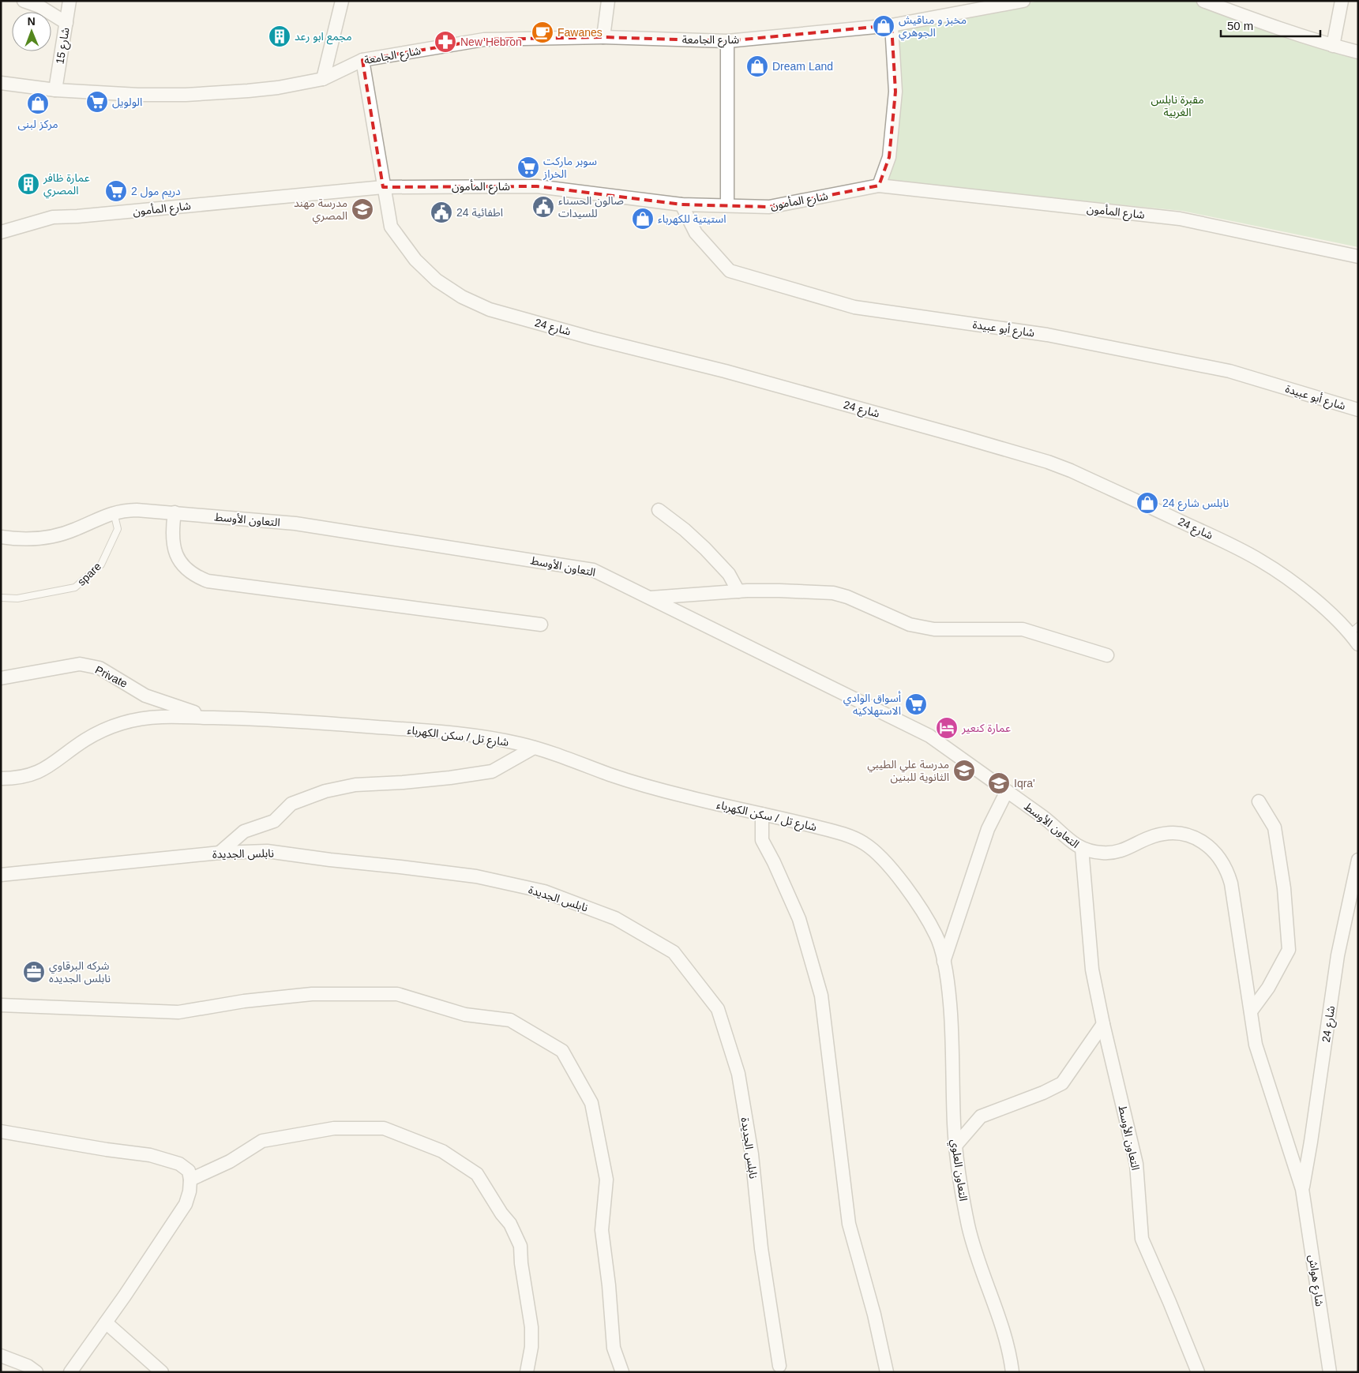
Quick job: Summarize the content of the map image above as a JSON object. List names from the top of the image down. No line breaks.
{"streets":{"street":["شارع الجامعة","شارع 15","شارع المأمون","شارع 24","شارع أبو عبيدة","التعاون الأوسط","Private","شارع تل / سكن الكهرباء","نابلس الجديدة","التعاون العلوي","شارع هواش"],"lane":["spare"]},"crossings":[["شارع الجامعة","شارع 15"],["شارع الجامعة","شارع 24"],["شارع المأمون","شارع 24"],["شارع المأمون","شارع أبو عبيدة"],["شارع 24","التعاون الأوسط"],["شارع 24","شارع هواش"],["التعاون الأوسط","spare"],["التعاون الأوسط","شارع هواش"],["شارع تل / سكن الكهرباء","التعاون العلوي"]],"parks":["مقبرة نابلس الغربية"],"places":{"shop":["مخبز و مناقيش الجوهري","Dream Land","مركز لبنى","استيتية للكهرباء","نابلس شارع 24"],"cafe":["Fawanes"],"building":["مجمع ابو رعد","عمارة ظافر المصري"],"pharmacy":["New Hebron"],"supermarket":["الولويل","سوبر ماركت الخراز","دريم مول 2","أسواق الوادي الاستهلاكيه"],"public building":["صالون الحسناء للسيدات","اطفائية 24"],"school or university":["مدرسة مهند المصري","مدرسة علي الطيبي الثانوية للبنين","Iqra'"],"hotel":["عمارة كنعير"],"office":["شركه البرقاوي نابلس الجديده"]},"scale_bar":"50 m","north":"top"}
